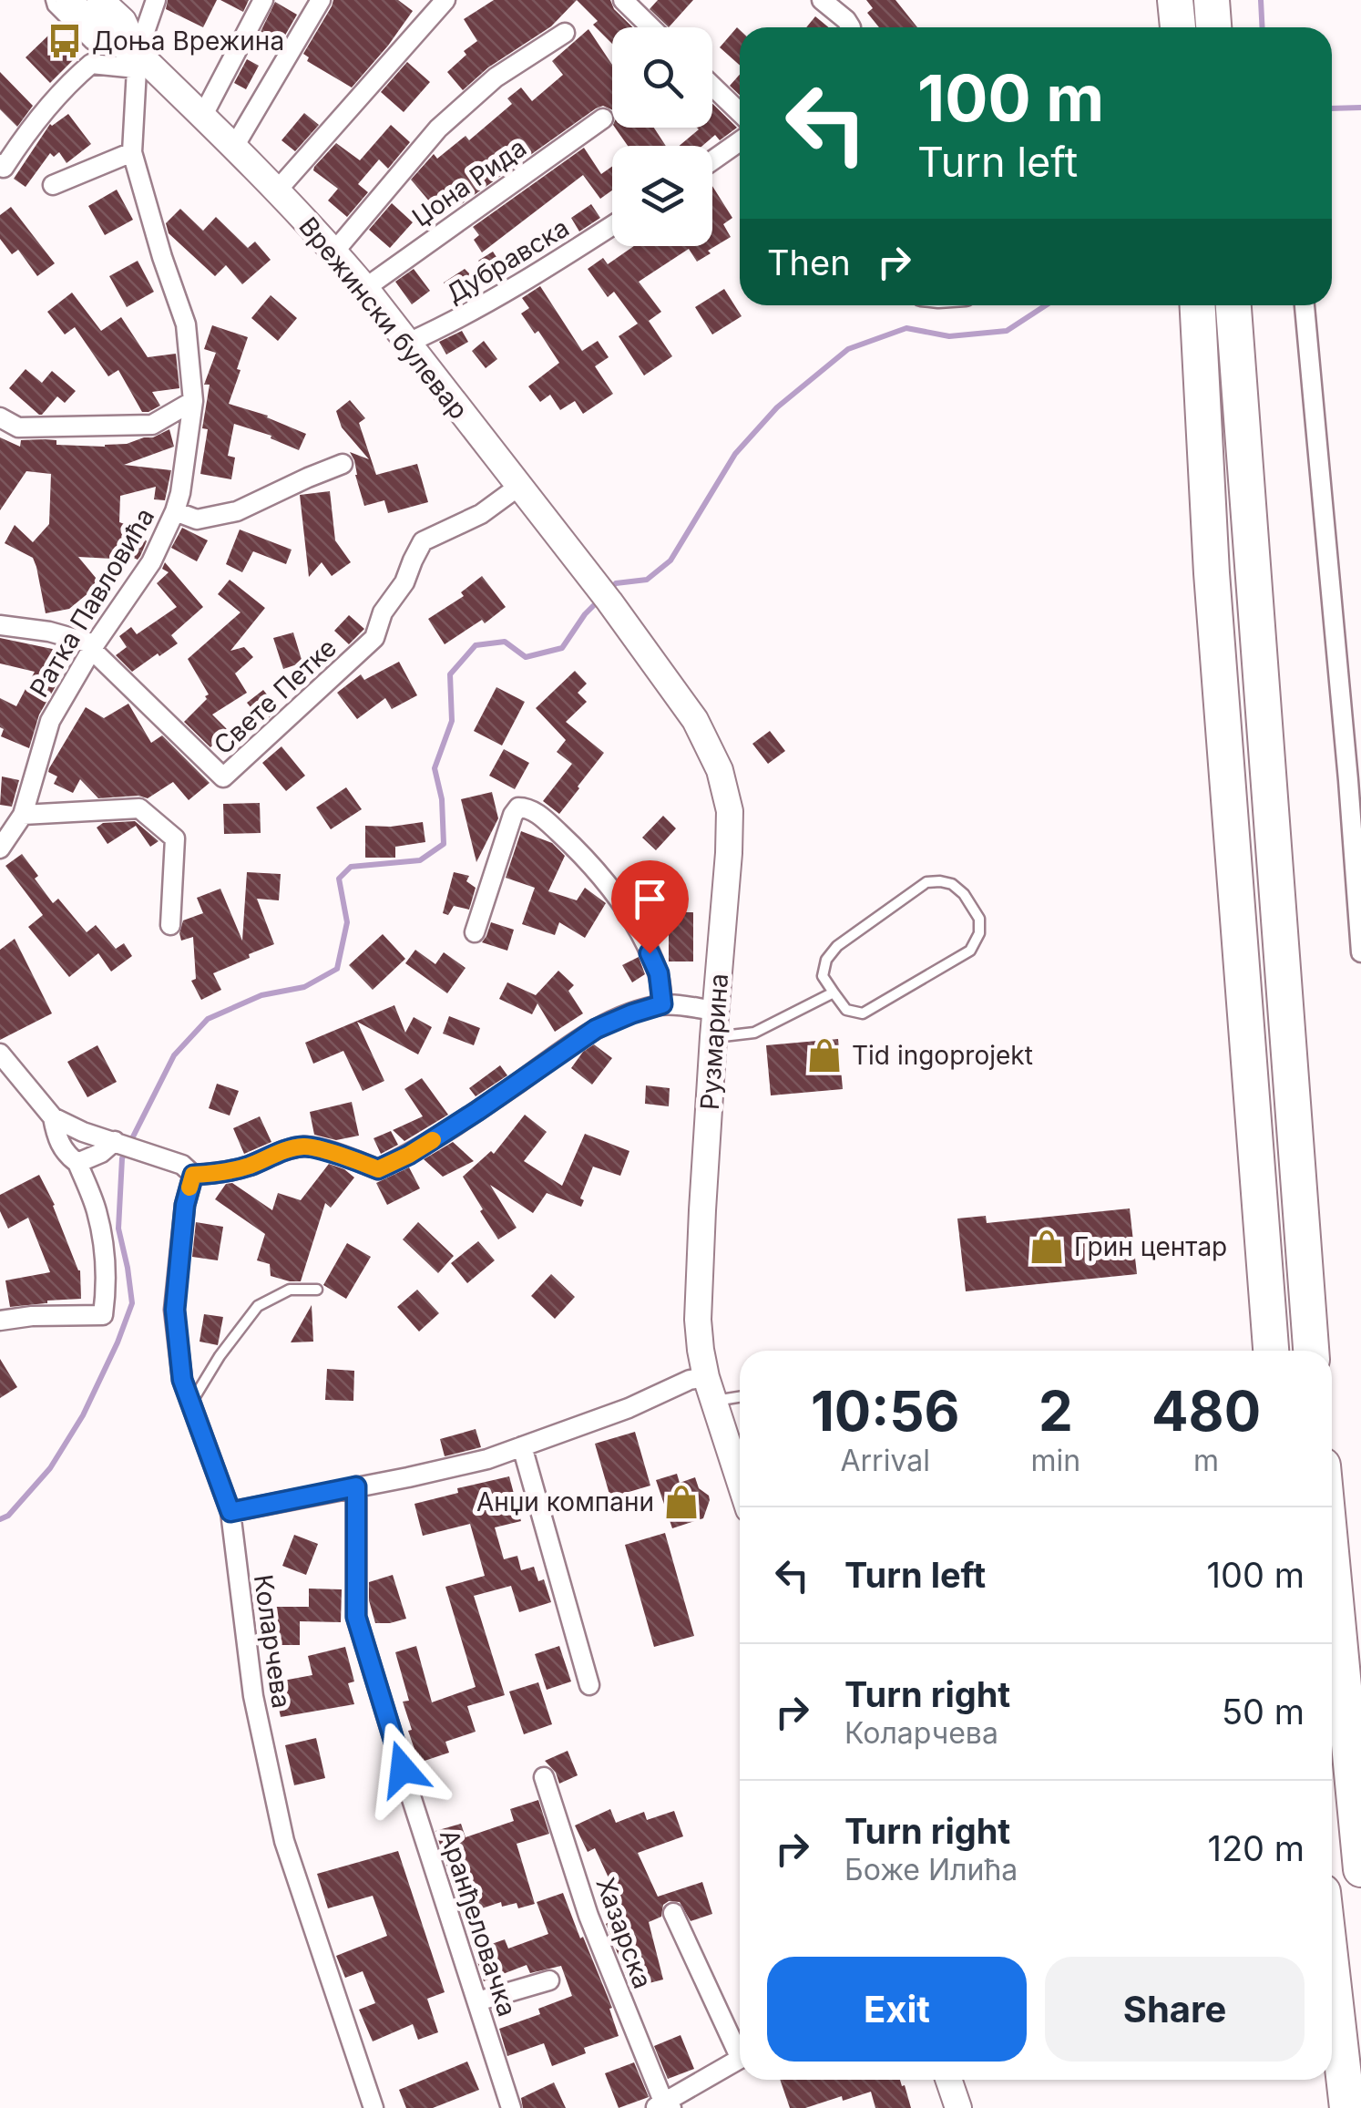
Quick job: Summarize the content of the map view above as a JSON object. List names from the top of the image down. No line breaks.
{"streets":{"main road":["Врежински булевар","Рузмарина"],"street":["Џона Рида","Дубравска","Ратка Павловића","Свете Петке","Коларчева","Аранђеловачка","Хазарска"]},"crossings":[["Џона Рида","Врежински булевар"],["Дубравска","Врежински булевар"],["Врежински булевар","Ратка Павловића"],["Врежински булевар","Свете Петке"],["Врежински булевар","Рузмарина"],["Ратка Павловића","Свете Петке"]],"places":{"bus stop":["Доња Врежина"],"shop":["Tid ingoprojekt","Грин центар","Анџи компани"]},"page":{"turn":["100 m","Turn left"],"then":"Then","eta":["10:56","Arrival","2","min","480","m"],"list":[{"name":"Turn left","value":"100 m"},{"name":"Turn right","note":"Коларчева","value":"50 m"},{"name":"Turn right","note":"Боже Илића","value":"120 m"}],"buttons":["Exit","Share"]}}
